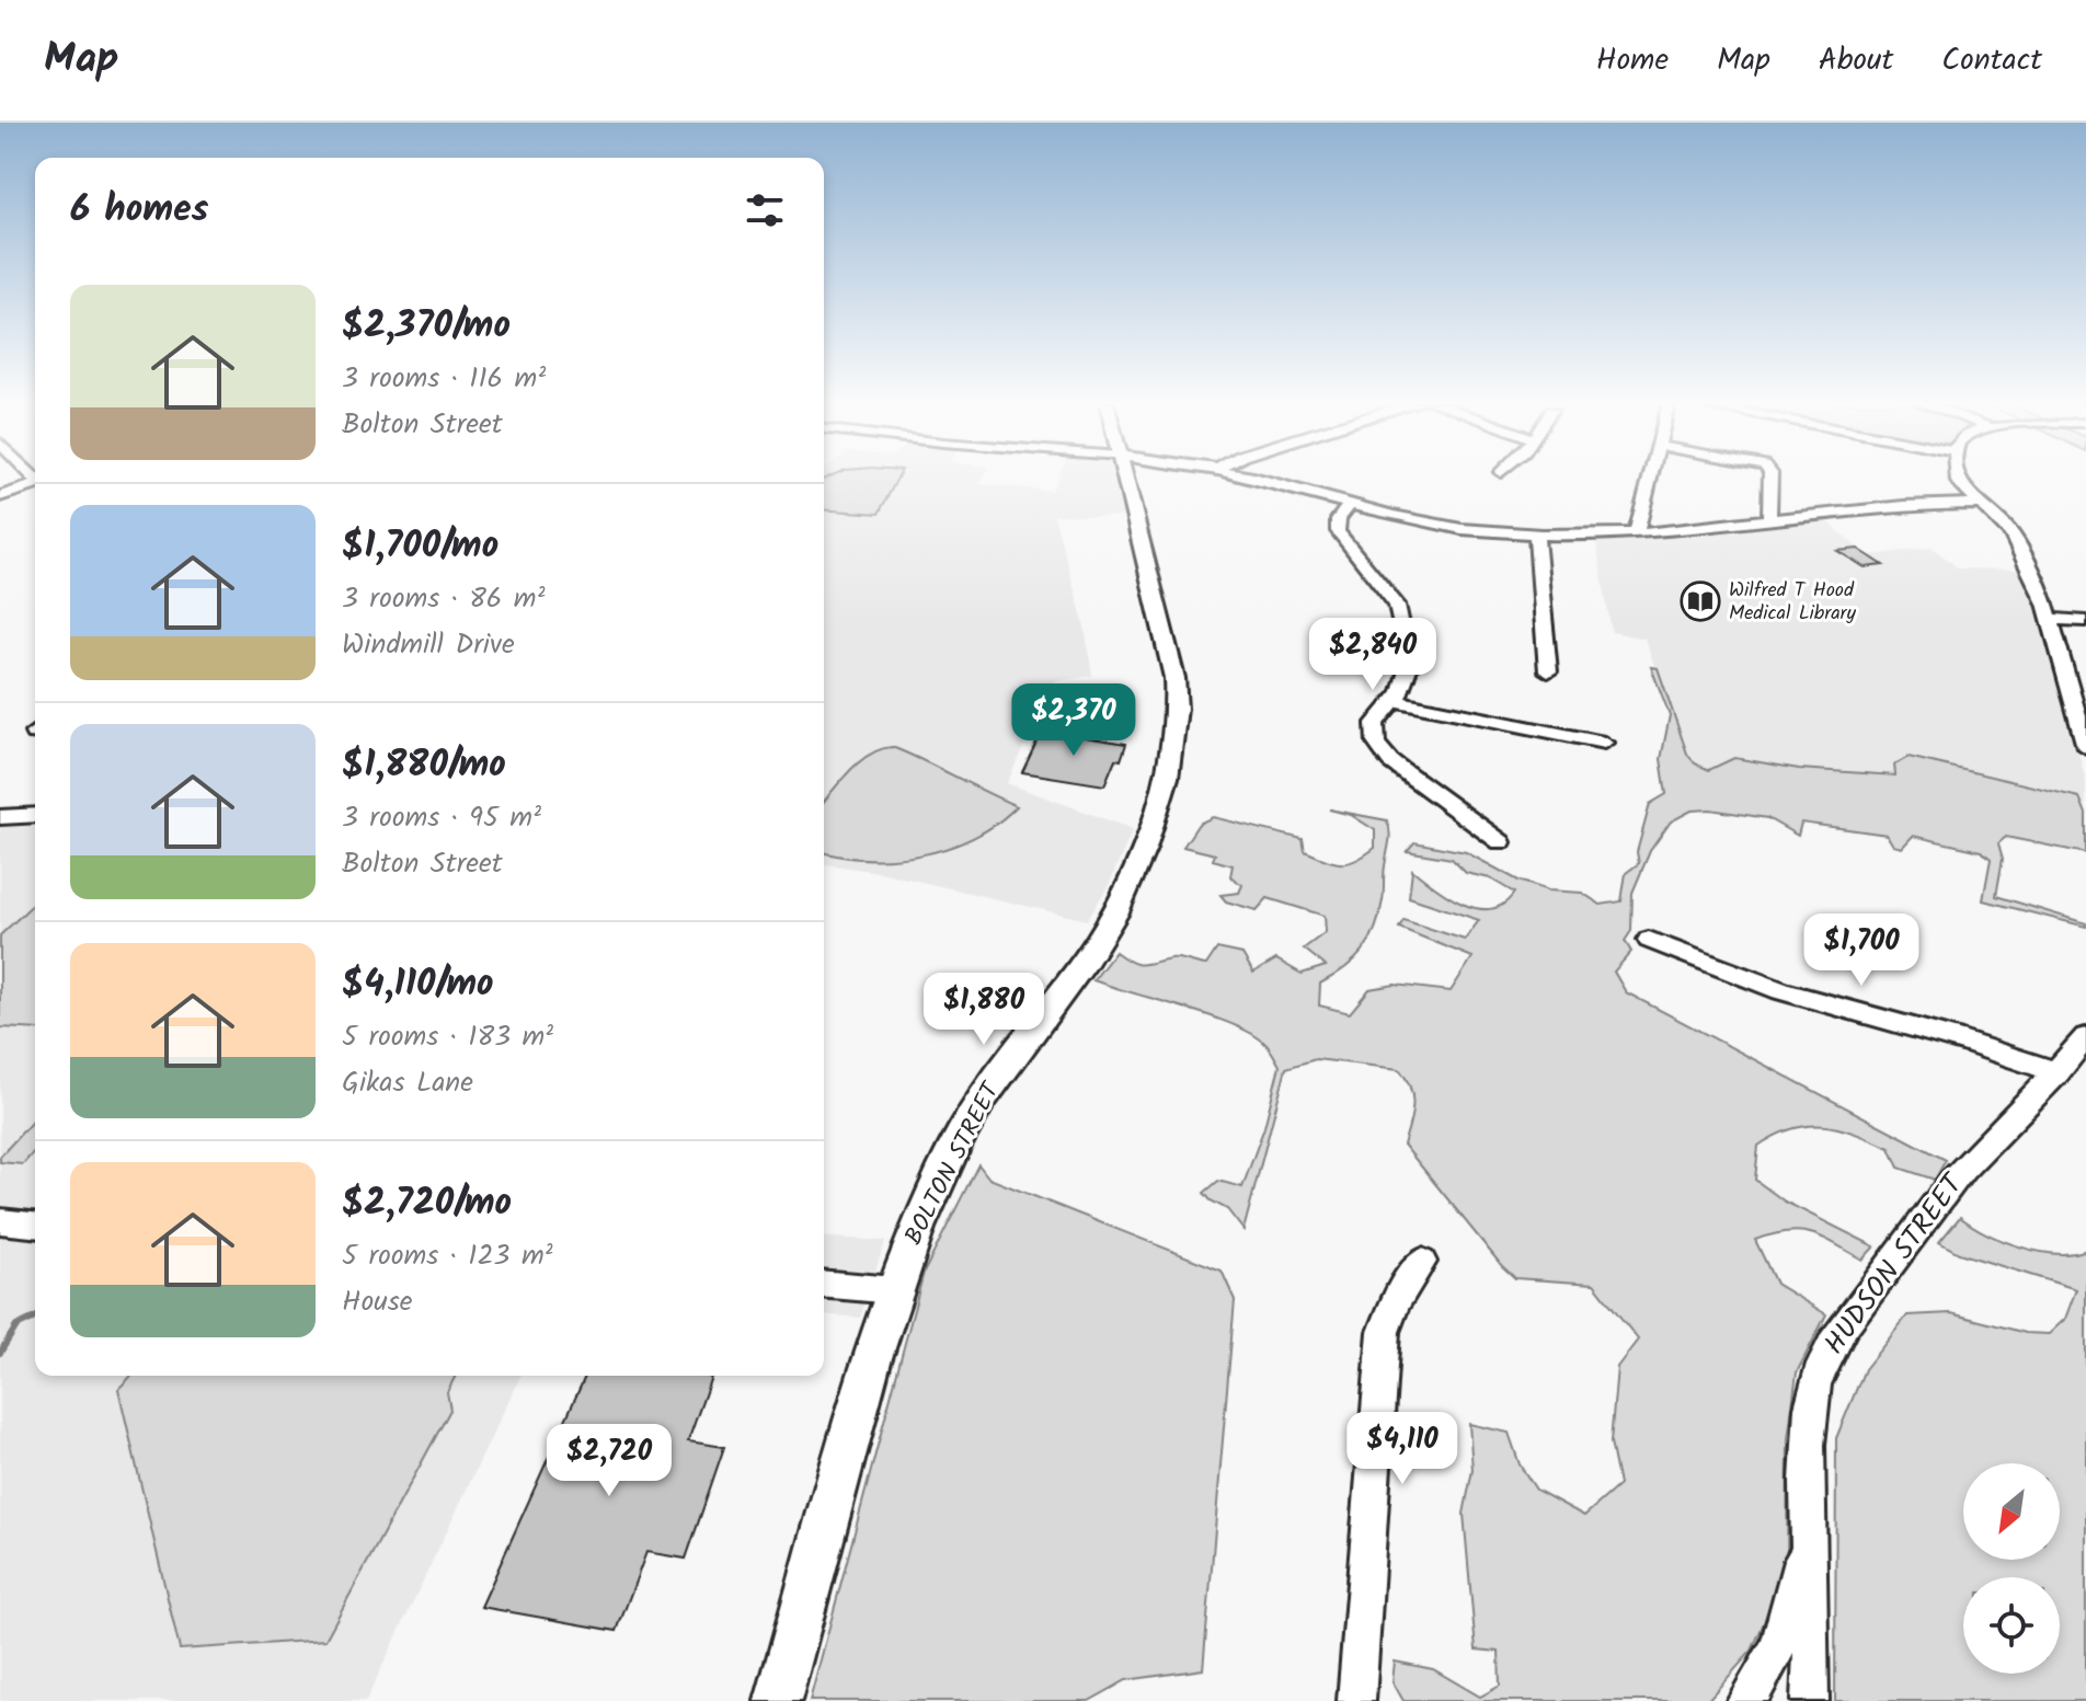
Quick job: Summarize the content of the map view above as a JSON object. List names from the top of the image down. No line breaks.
{"streets":{"main road":["BOLTON STREET"],"street":["HUDSON STREET"]},"places":{"library":["Wilfred T Hood Medical Library"]},"north":"bottom left","page":{"header":"Map","nav":["Home","Map","About","Contact"],"heading":"6 homes","list":[{"name":"$2,370/mo","note":"3 rooms · 116 m² · Bolton Street"},{"name":"$1,700/mo","note":"3 rooms · 86 m² · Windmill Drive"},{"name":"$1,880/mo","note":"3 rooms · 95 m² · Bolton Street"},{"name":"$4,110/mo","note":"5 rooms · 183 m² · Gikas Lane"},{"name":"$2,720/mo","note":"5 rooms · 123 m² · House"}],"price":["$2,840","$2,370","$1,700","$1,880","$4,110","$2,720"]}}
